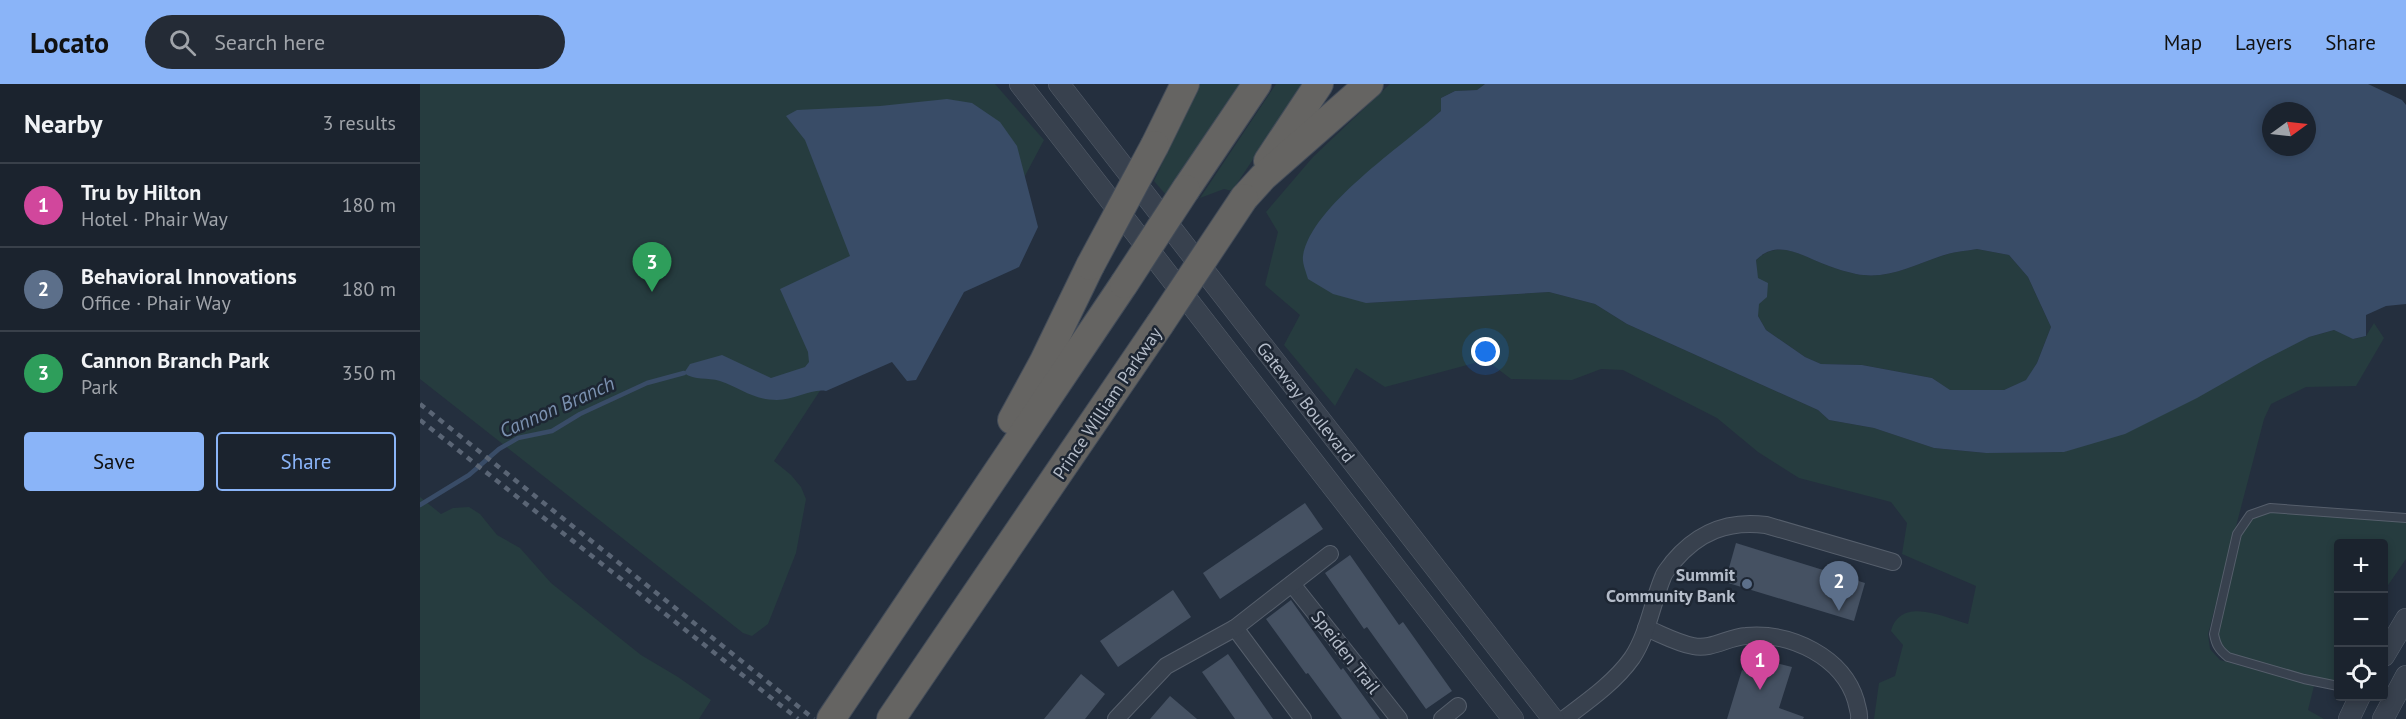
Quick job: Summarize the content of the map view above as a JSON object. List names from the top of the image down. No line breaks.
{"streets":{"highway":["Prince William Parkway"],"street":["Gateway Boulevard","Speiden Trail"]},"water":["Cannon Branch"],"places":["Summit Community Bank"],"north":"right","page":{"header":"Locato","search":"Search here","nav":["Map","Layers","Share"],"heading":["Nearby","3 results"],"list":[{"mark":"1","name":"Tru by Hilton","note":"Hotel · Phair Way","value":"180 m"},{"mark":"2","name":"Behavioral Innovations","note":"Office · Phair Way","value":"180 m"},{"mark":"3","name":"Cannon Branch Park","note":"Park","value":"350 m"}],"pins":["3","2","1"],"buttons":["Save","Share"],"map_buttons":["+","−"]}}
